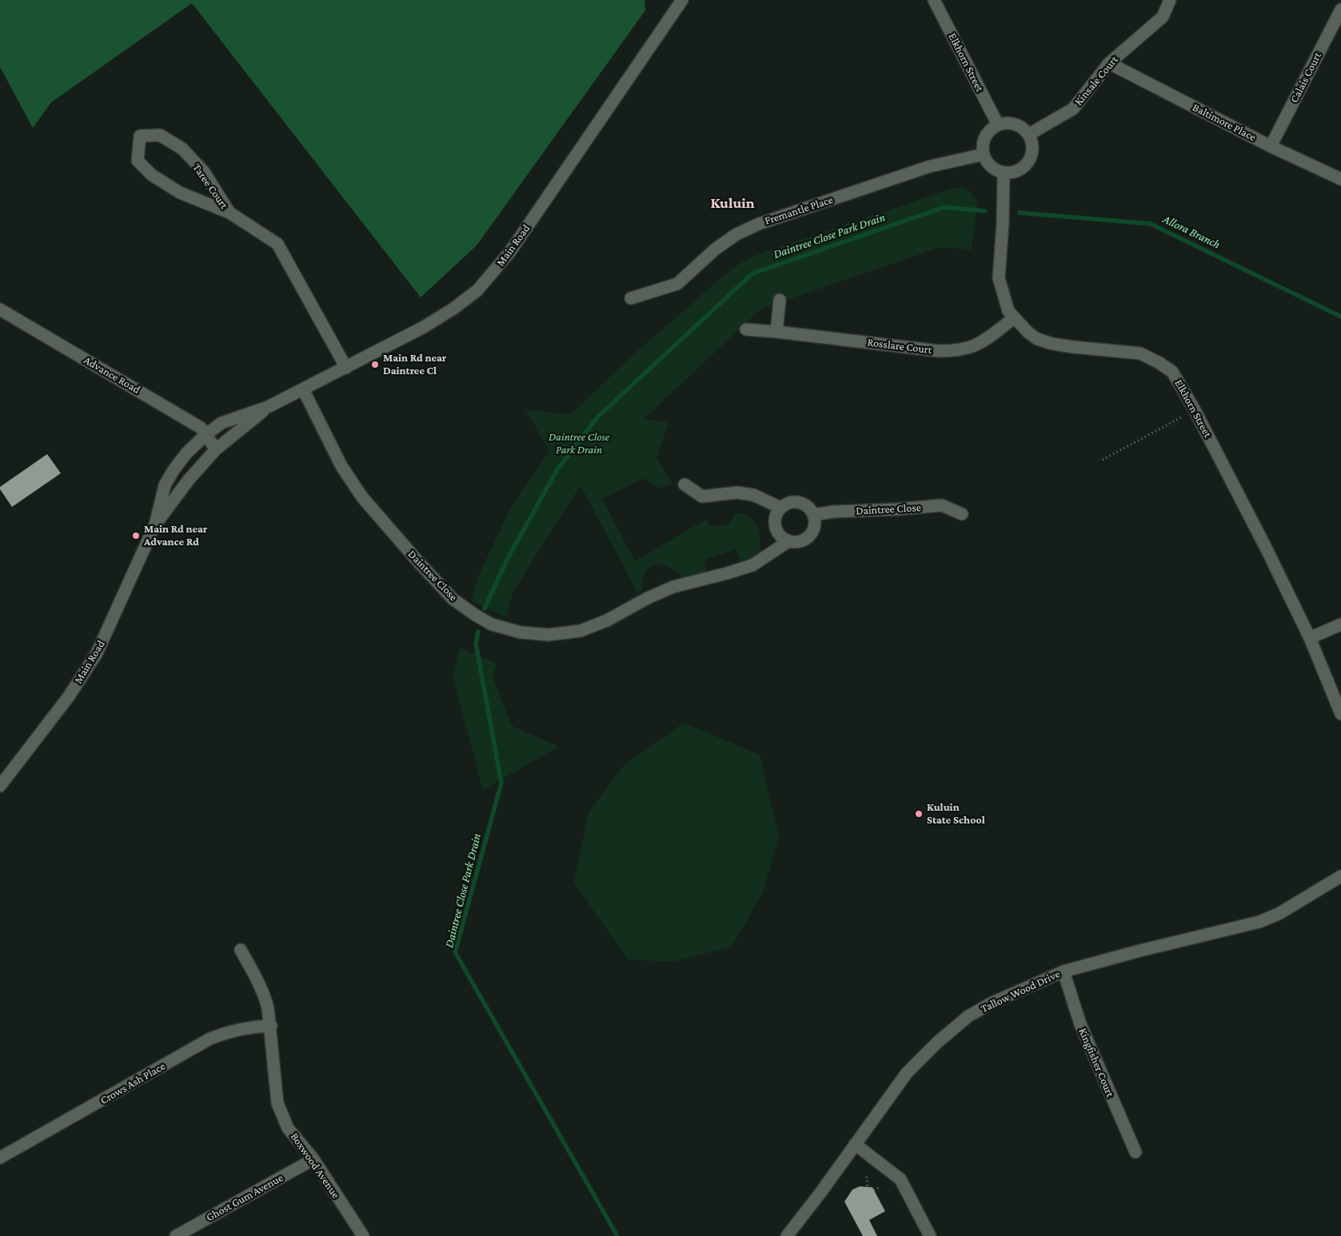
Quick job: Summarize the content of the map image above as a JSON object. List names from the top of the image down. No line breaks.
{"streets":{"street":["Elkhorn Street","Calais Court","Kinsale Court","Baltimore Place","Taree Court","Fremantle Place","Main Road","Rosslare Court","Advance Road","Daintree Close","Tallow Wood Drive","Kingfisher Court","Crows Ash Place","Boxwood Avenue","Ghost Gum Avenue"]},"crossings":[["Elkhorn Street","Kinsale Court"],["Elkhorn Street","Fremantle Place"],["Elkhorn Street","Rosslare Court"],["Calais Court","Baltimore Place"],["Kinsale Court","Baltimore Place"],["Kinsale Court","Fremantle Place"],["Taree Court","Main Road"],["Main Road","Advance Road"],["Main Road","Daintree Close"],["Tallow Wood Drive","Kingfisher Court"],["Crows Ash Place","Boxwood Avenue"],["Boxwood Avenue","Ghost Gum Avenue"]],"districts":["Kuluin"],"water":["Allora Branch","Daintree Close Park Drain"],"parks":["Daintree Close Park Drain"],"places":["Main Rd near Daintree Cl","Main Rd near Advance Rd","Kuluin State School"]}
